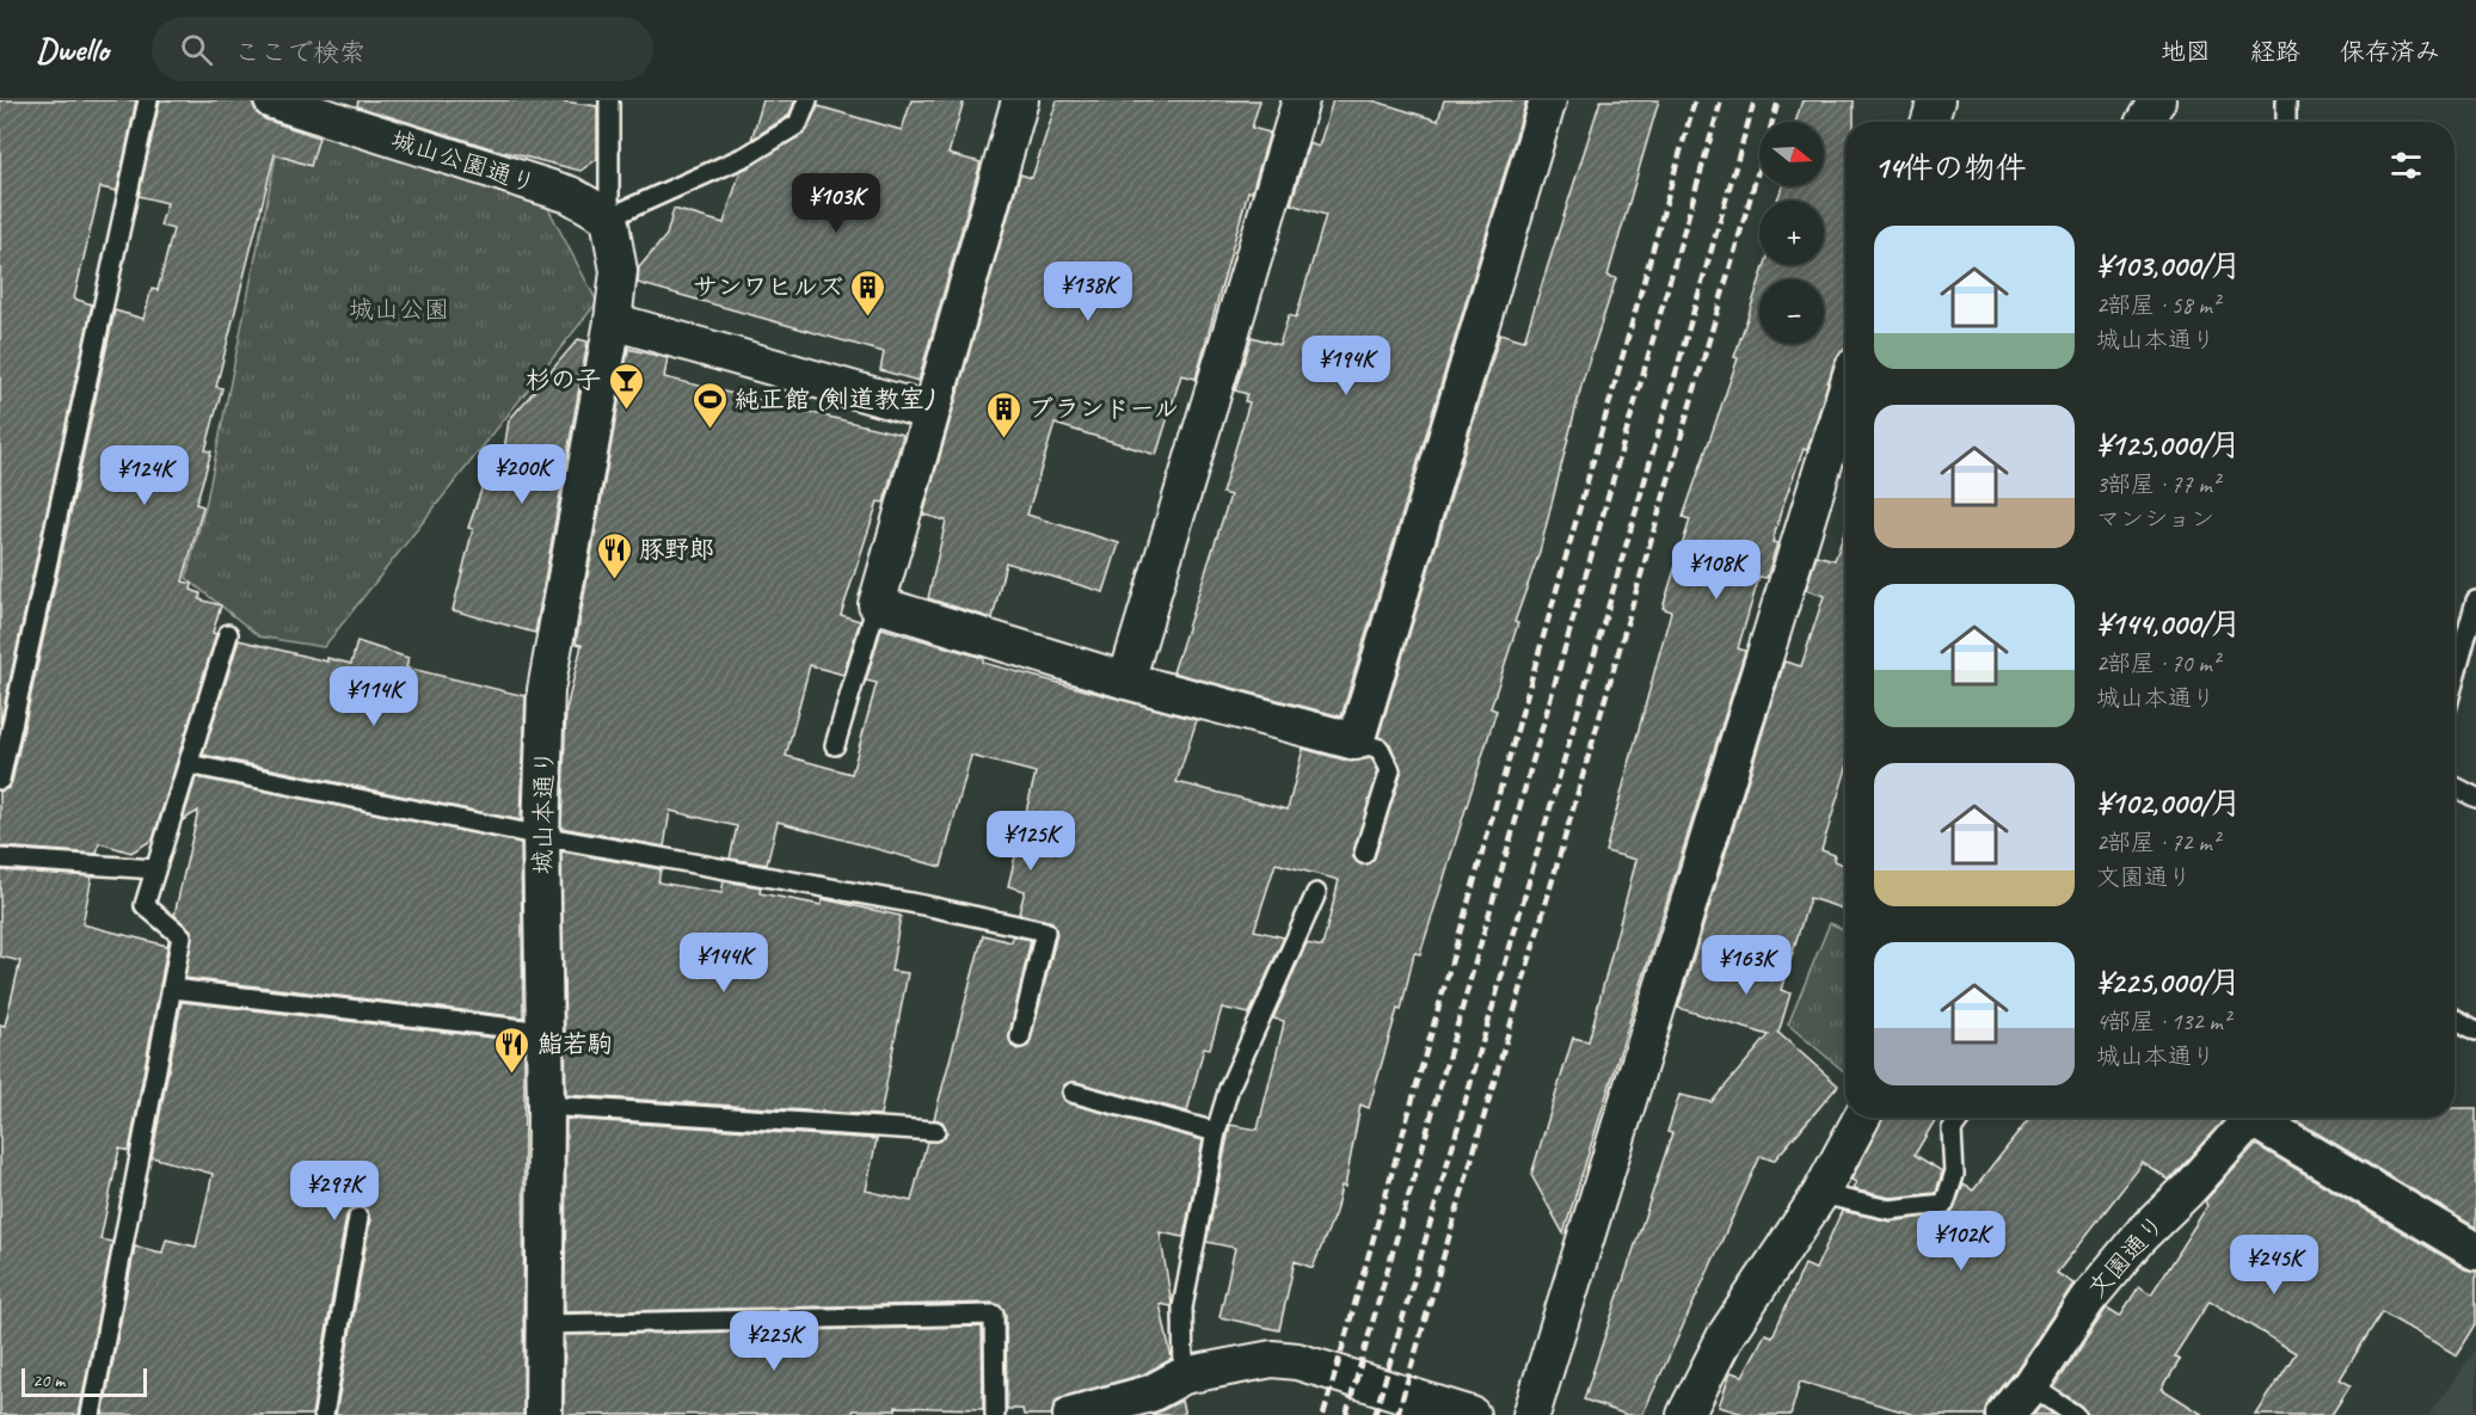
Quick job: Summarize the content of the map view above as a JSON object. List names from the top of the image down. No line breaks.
{"streets":{"street":["城山公園通り","城山本通り","文園通り"]},"crossings":[["城山公園通り","城山本通り"]],"parks":["城山公園"],"places":{"building":["サンワヒルズ","ブランドール"],"bar":["杉の子"],"sports":["純正館 (剣道教室)"],"restaurant":["豚野郎","鮨若駒"]},"scale_bar":"20 m","north":"right","page":{"header":"Dwello","search":"ここで検索","nav":["地図","経路","保存済み"],"map_buttons":["+","−"],"heading":"14件の物件","price":["¥103K","¥138K","¥194K","¥200K","¥124K","¥108K","¥114K","¥125K","¥144K","¥163K","¥297K","¥102K","¥245K","¥225K"],"list":[{"name":"¥103,000/月","note":"2部屋 · 58 m² · 城山本通り"},{"name":"¥125,000/月","note":"3部屋 · 77 m² · マンション"},{"name":"¥144,000/月","note":"2部屋 · 70 m² · 城山本通り"},{"name":"¥102,000/月","note":"2部屋 · 72 m² · 文園通り"},{"name":"¥225,000/月","note":"4部屋 · 132 m² · 城山本通り"}],"scale":"20 m"}}
